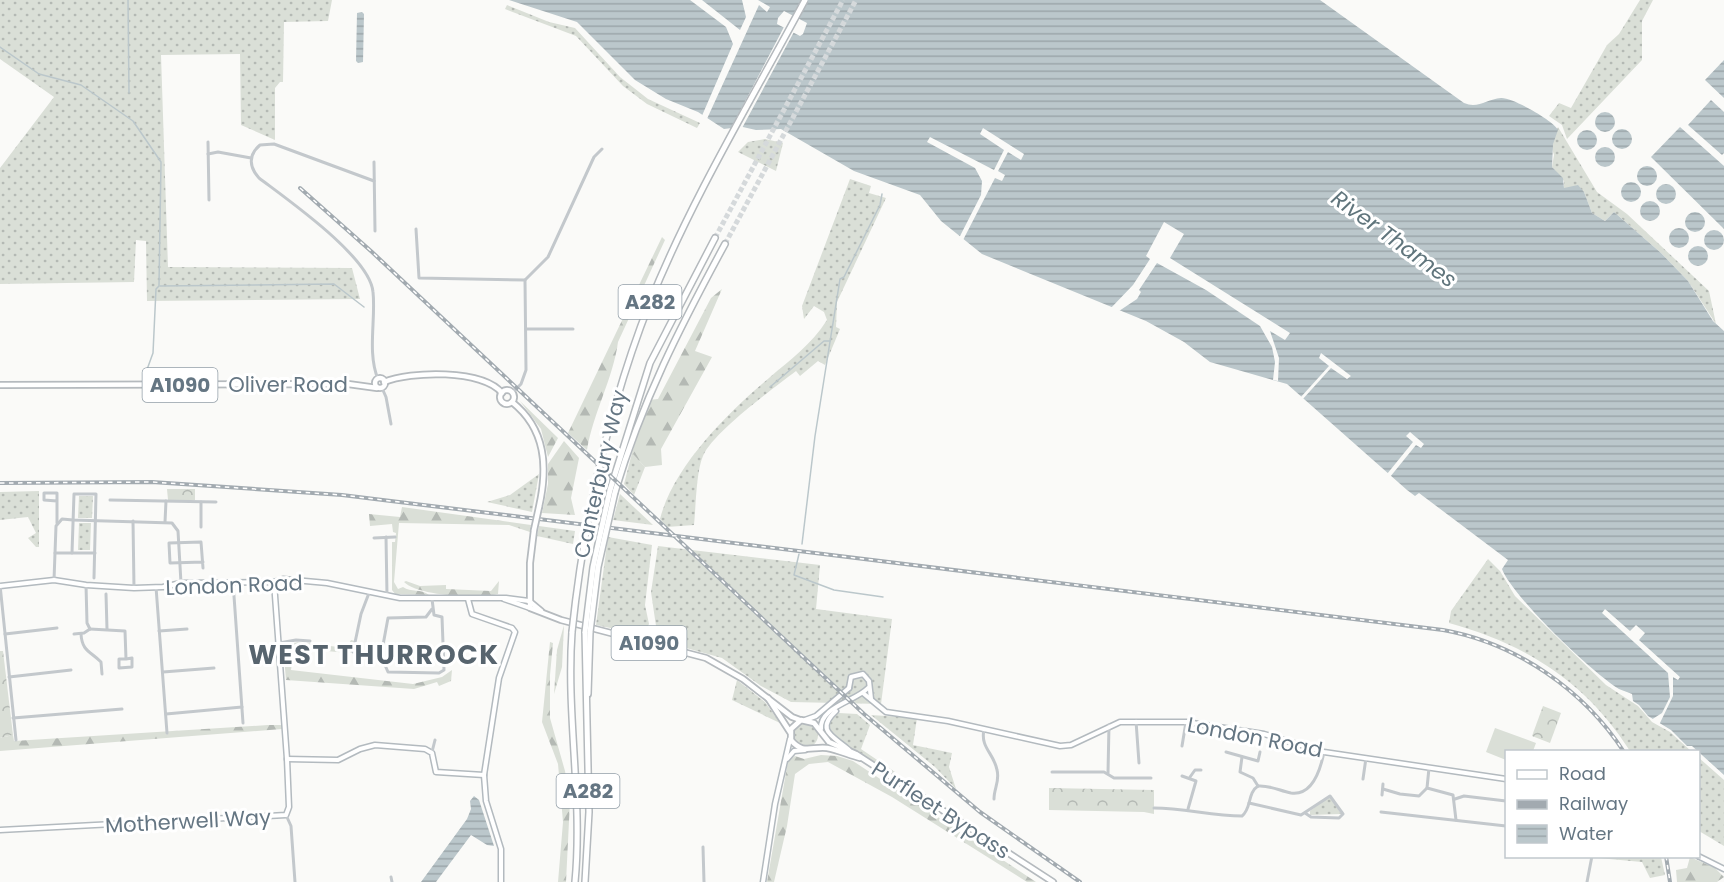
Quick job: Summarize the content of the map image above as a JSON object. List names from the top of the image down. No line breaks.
{"streets":{"highway":["A282","Canterbury Way"],"main road":["Oliver Road","A1090","London Road","Purfleet Bypass"],"street":["Motherwell Way"]},"crossings":[["A1090","London Road"],["A1090","Purfleet Bypass"],["London Road","Purfleet Bypass"],["London Road","Motherwell Way"]],"districts":["WEST THURROCK"],"water":["River Thames"],"legend":["Road","Railway","Water"]}
